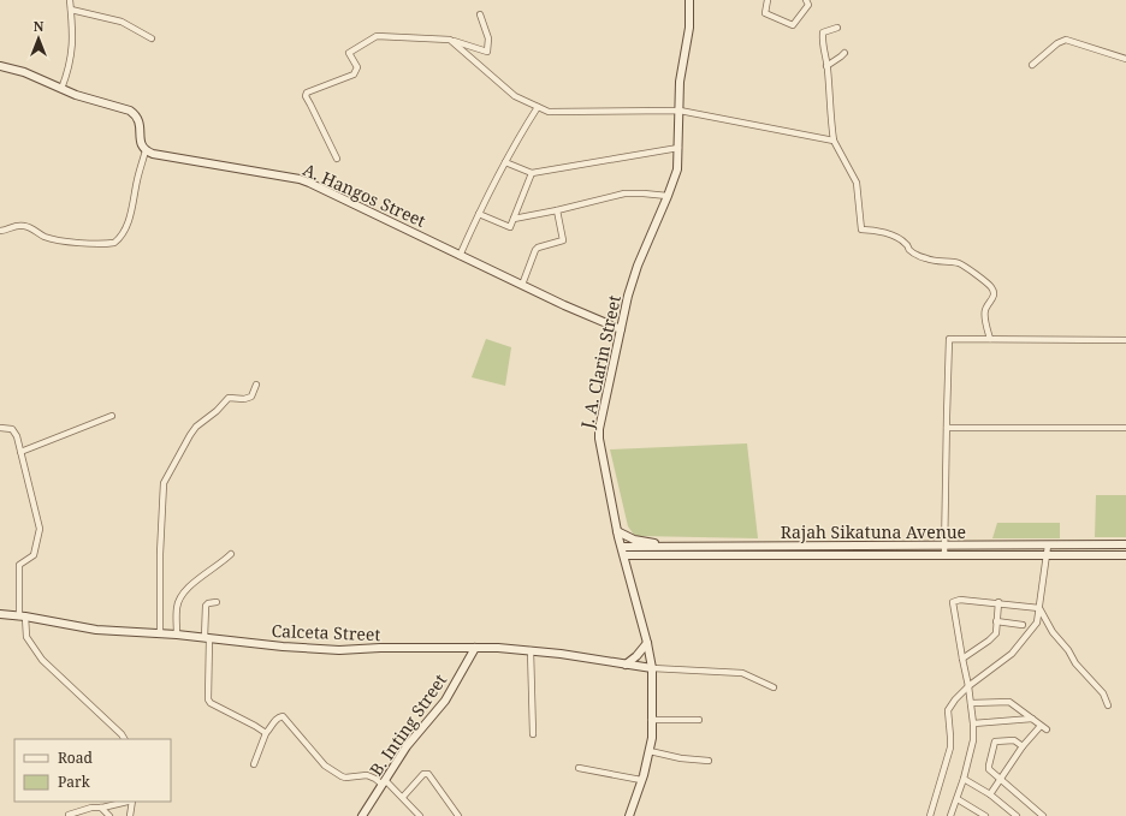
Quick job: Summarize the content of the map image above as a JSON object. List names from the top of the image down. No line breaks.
{"streets":{"main road":["A. Hangos Street","J. A. Clarin Street","Rajah Sikatuna Avenue","Calceta Street","B. Inting Street"]},"crossings":[["A. Hangos Street","J. A. Clarin Street"],["J. A. Clarin Street","Rajah Sikatuna Avenue"],["J. A. Clarin Street","Calceta Street"],["Calceta Street","B. Inting Street"]],"legend":["Road","Park"],"north":"top"}
